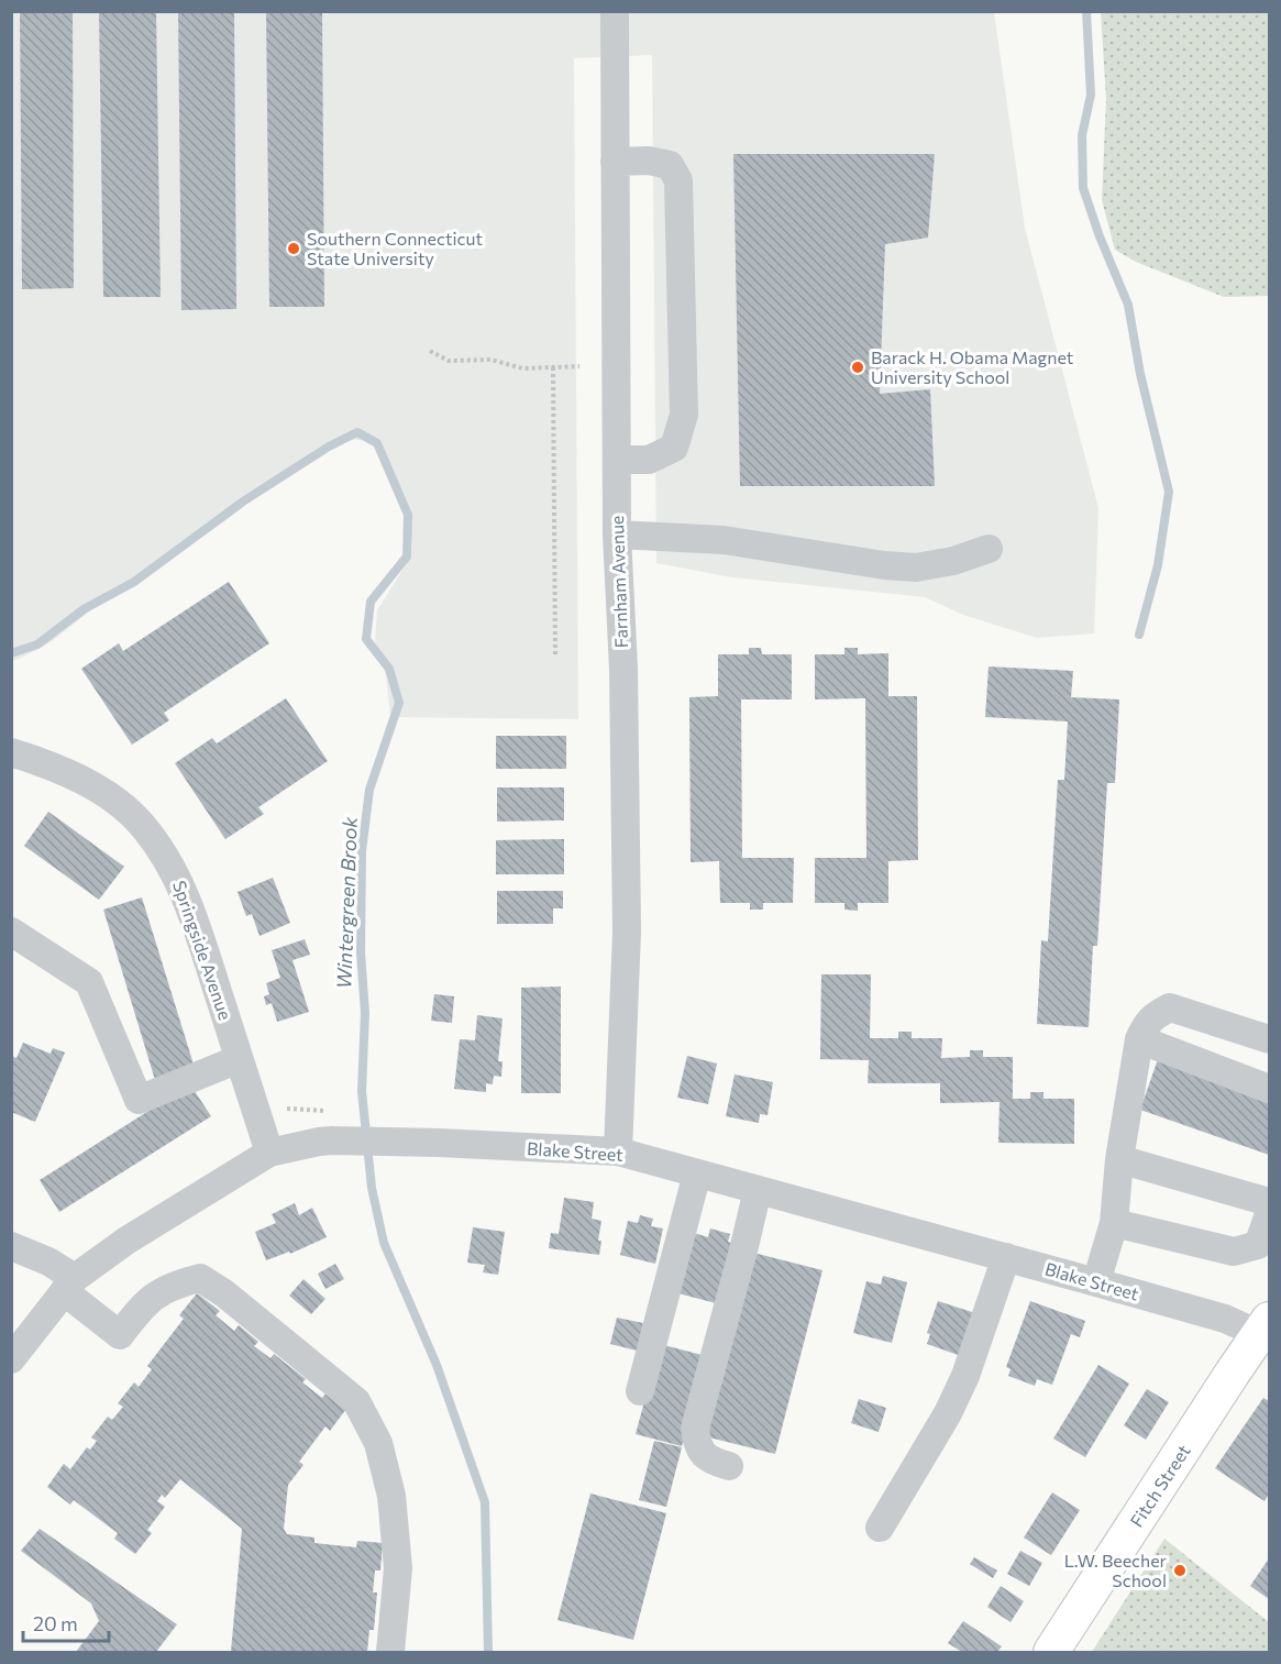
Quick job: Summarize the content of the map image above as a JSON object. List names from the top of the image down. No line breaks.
{"streets":{"main road":["Fitch Street"],"street":["Farnham Avenue","Springside Avenue","Blake Street"]},"crossings":[["Farnham Avenue","Blake Street"],["Springside Avenue","Blake Street"],["Blake Street","Fitch Street"]],"water":["Wintergreen Brook"],"places":["Southern Connecticut State University","Barack H. Obama Magnet University School","L.W. Beecher School"],"scale_bar":"20 m"}
